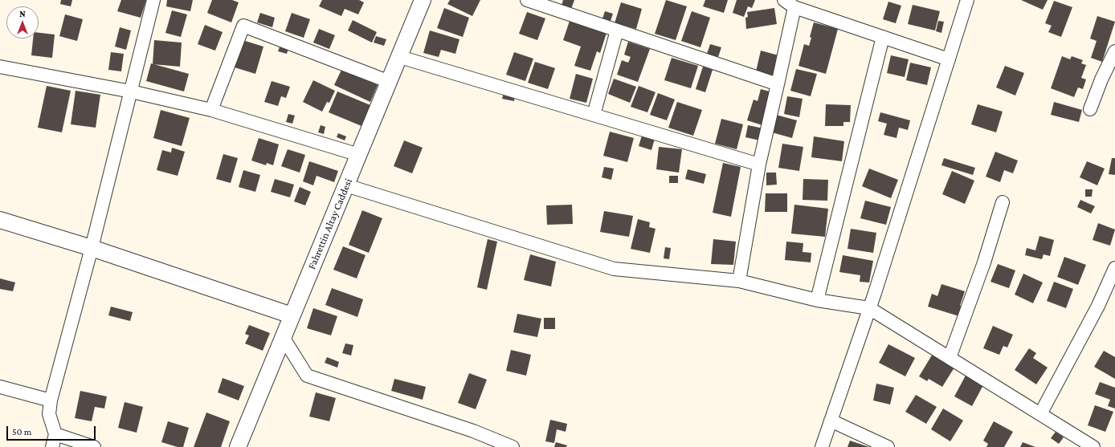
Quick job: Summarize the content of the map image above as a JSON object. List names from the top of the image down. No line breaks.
{"streets":{"street":["Fahrettin Altay Caddesi"]},"scale_bar":"50 m","north":"top"}
